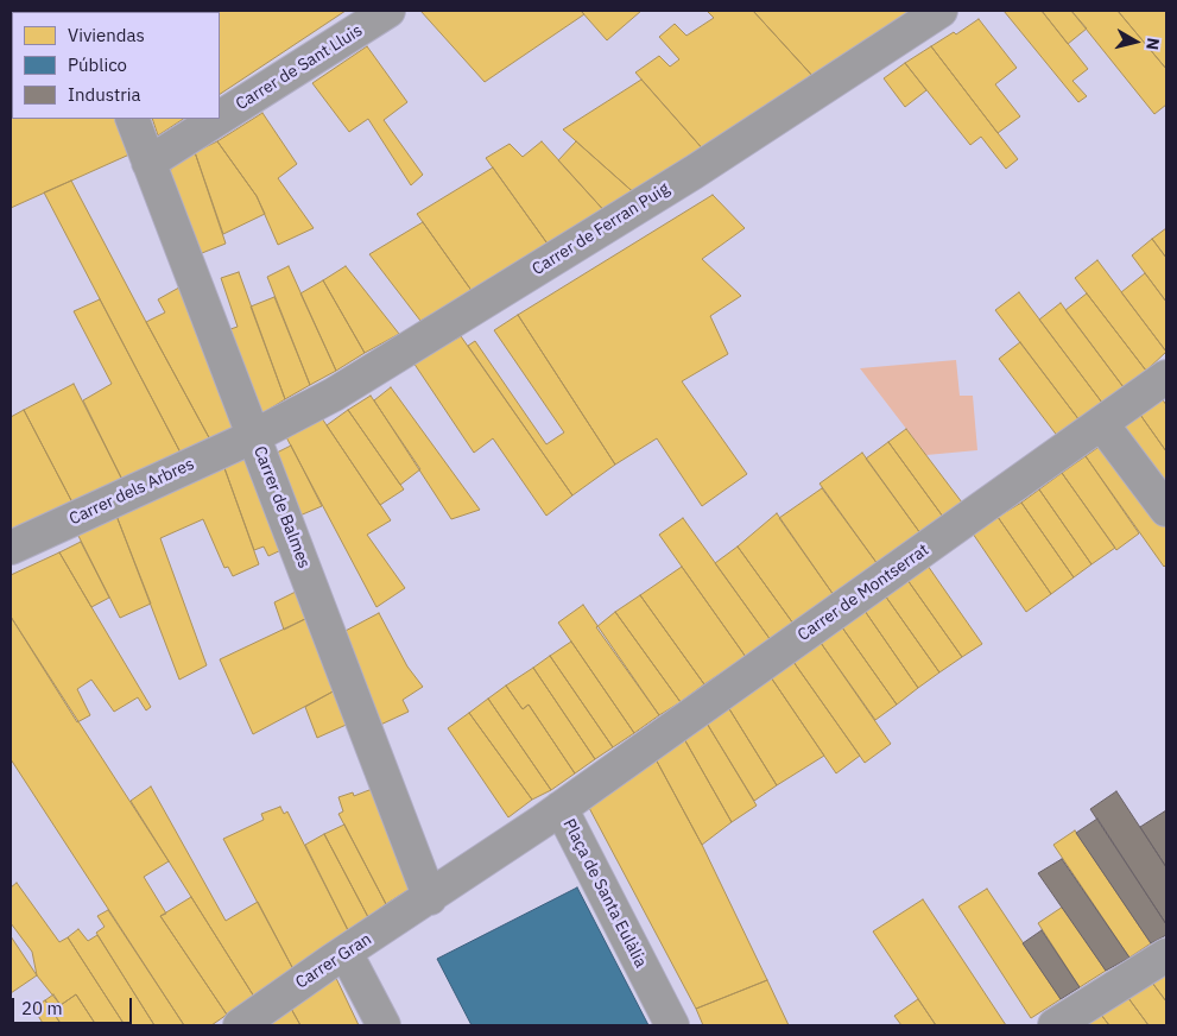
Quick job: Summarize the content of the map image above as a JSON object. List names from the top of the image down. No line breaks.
{"streets":{"street":["Carrer de Sant Lluis","Carrer de Ferran Puig","Carrer dels Arbres","Carrer de Balmes","Carrer de Montserrat","Plaça de Santa Eulàlia","Carrer Gran"]},"crossings":[["Carrer de Sant Lluis","Carrer de Balmes"],["Carrer de Ferran Puig","Carrer dels Arbres"],["Carrer de Ferran Puig","Carrer de Balmes"],["Carrer dels Arbres","Carrer de Balmes"],["Carrer de Balmes","Plaça de Santa Eulàlia"],["Carrer de Balmes","Carrer Gran"],["Carrer de Montserrat","Plaça de Santa Eulàlia"],["Plaça de Santa Eulàlia","Carrer Gran"]],"legend":["Viviendas","Público","Industria"],"scale_bar":"20 m","north":"right"}
